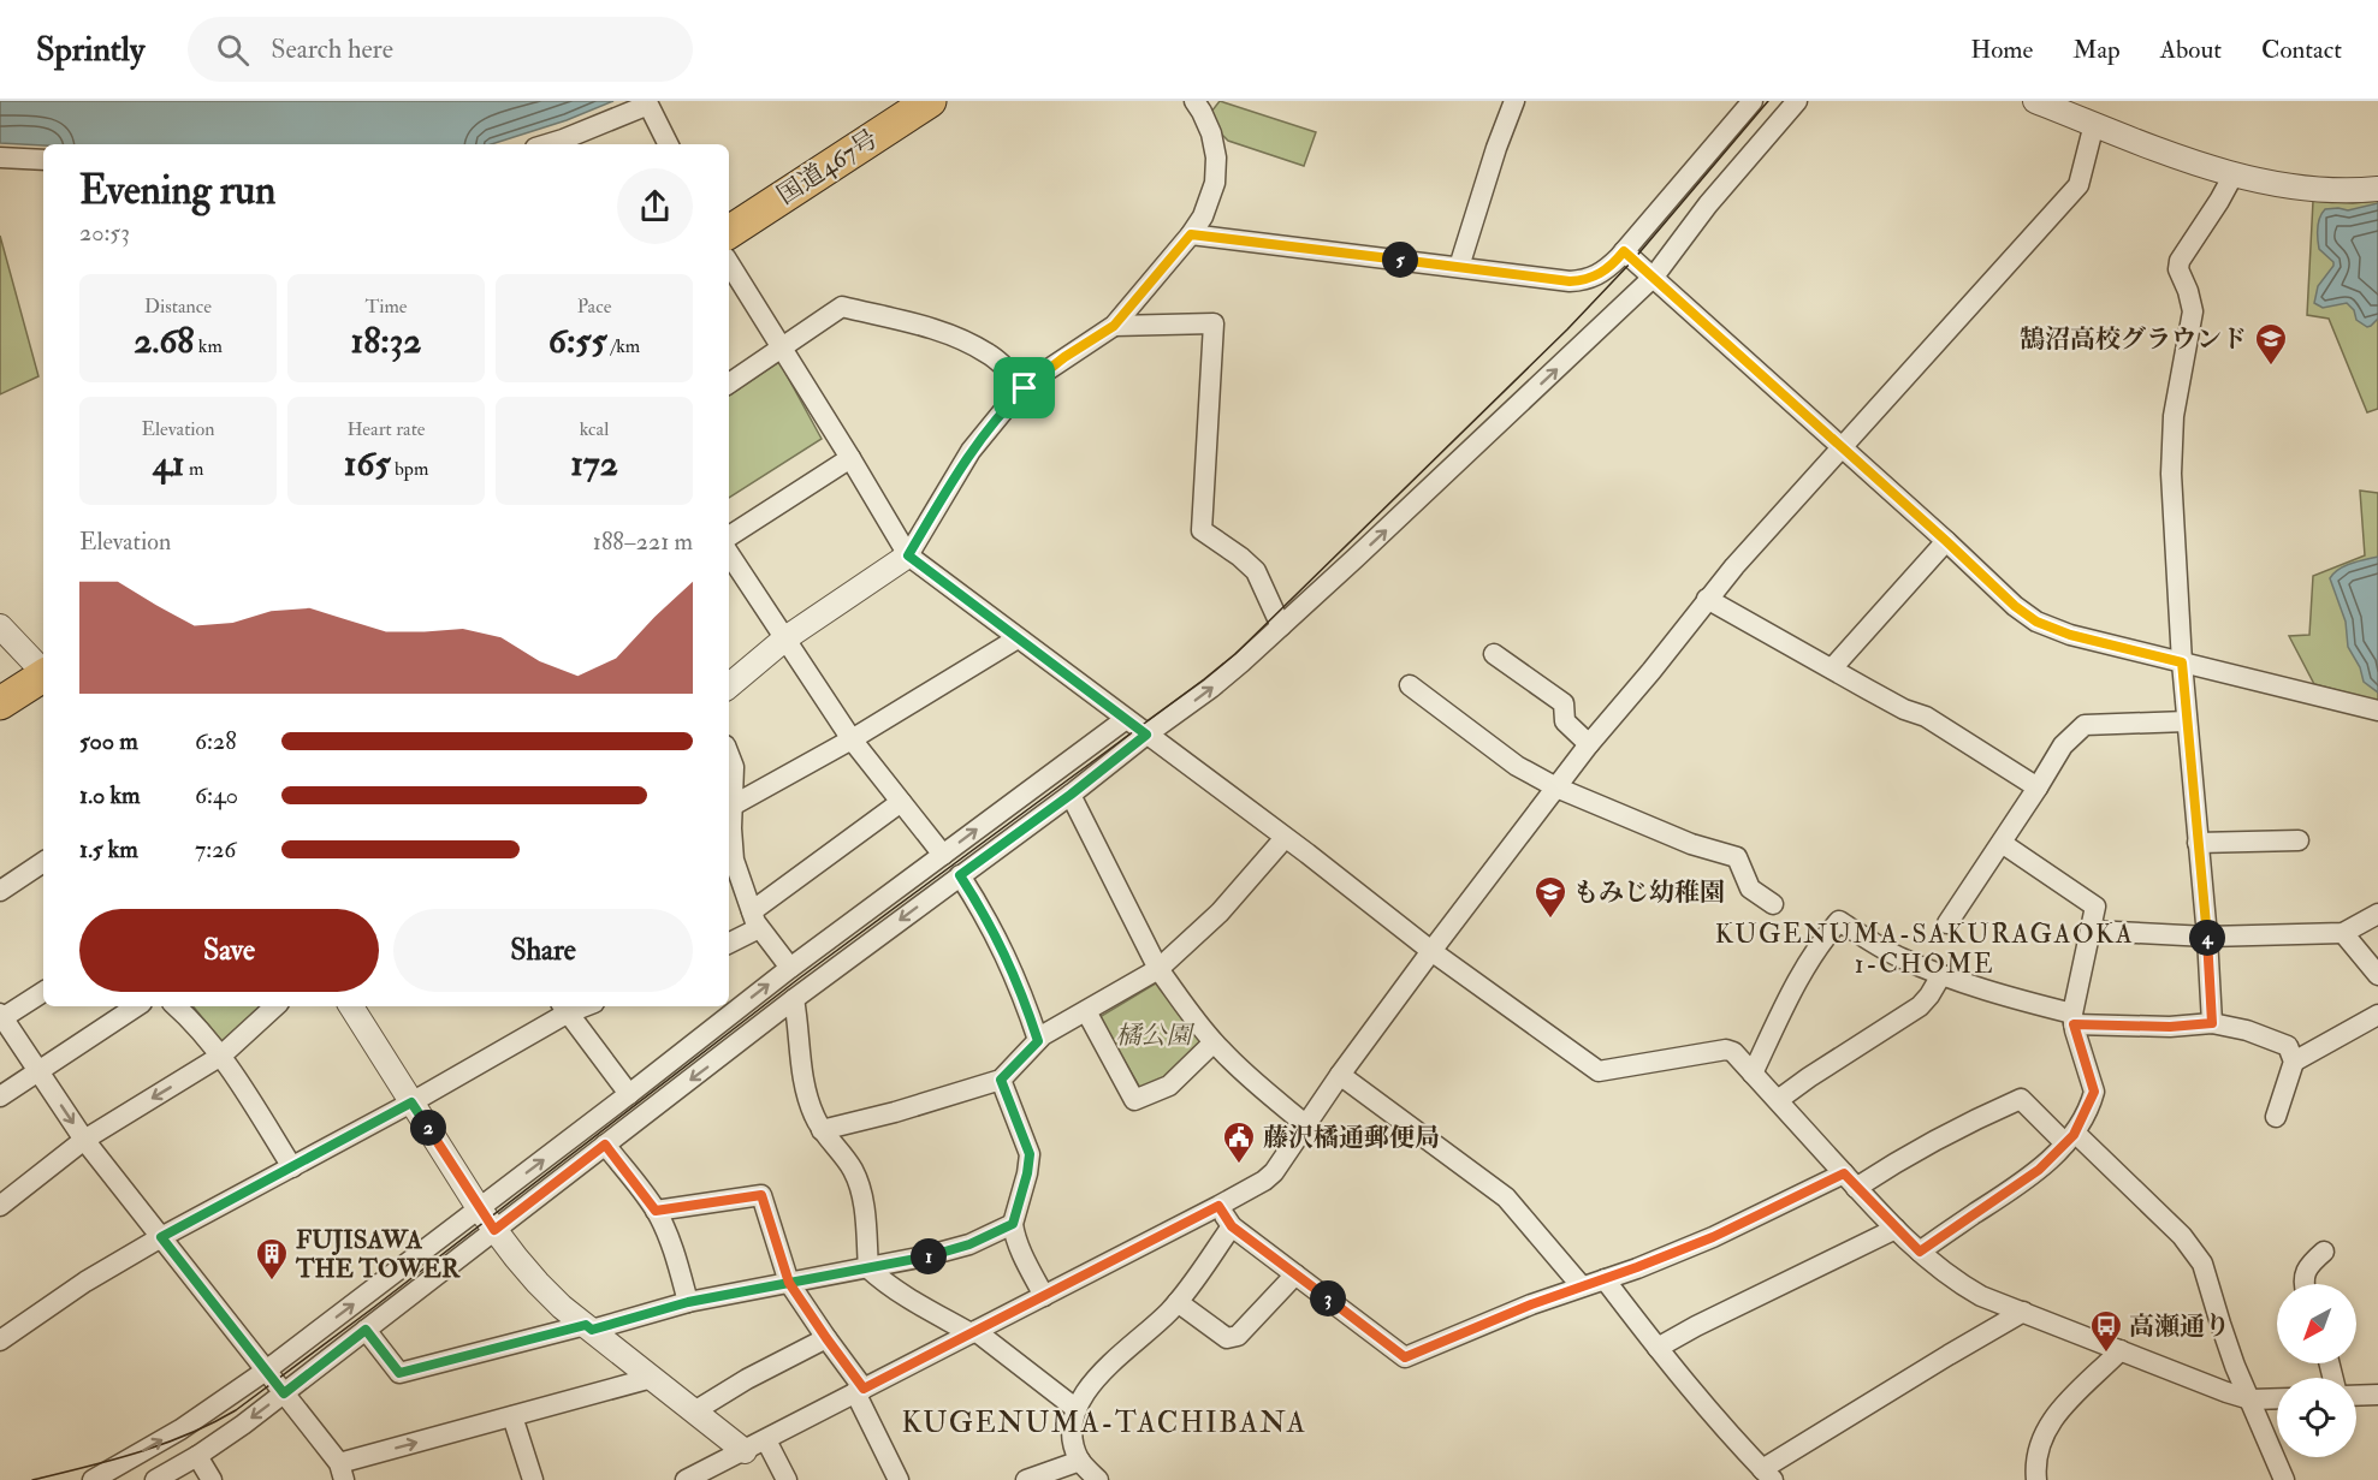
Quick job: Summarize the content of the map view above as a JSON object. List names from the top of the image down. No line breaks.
{"streets":{"highway":["国道467号"]},"districts":["KUGENUMA-SAKURAGAOKA 1-CHOME","KUGENUMA-TACHIBANA"],"parks":["橘公園"],"places":{"school or university":["鵠沼高校グラウンド","もみじ幼稚園"],"public building":["藤沢橘通郵便局"],"building":["FUJISAWA THE TOWER"],"bus stop":["高瀬通り"]},"north":"bottom left","page":{"header":"Sprintly","search":"Search here","nav":["Home","Map","About","Contact"],"heading":["Evening run","20:53"],"pins":["5","4","2","1","3"],"stats":[["Distance","2.68 km"],["Time","18:32"],["Pace","6:55 /km"],["Elevation","41 m"],["Heart rate","165 bpm"],["kcal","172"]],"chart":["Elevation","188–221 m"],"list":[{"name":"500 m","note":"6:28"},{"name":"1.0 km","note":"6:40"},{"name":"1.5 km","note":"7:26"}],"buttons":["Save","Share"]}}
